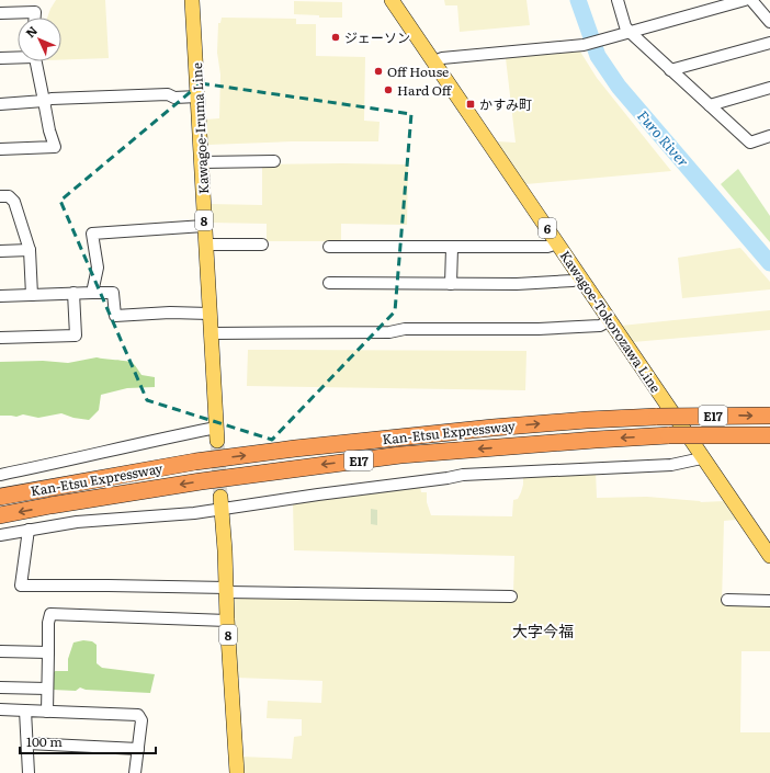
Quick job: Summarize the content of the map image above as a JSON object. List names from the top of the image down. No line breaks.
{"streets":{"highway":["E17","Kan-Etsu Expressway"],"main road":["Kawagoe-Iruma Line","8","6","Kawagoe-Tokorozawa Line"]},"districts":["大字今福"],"water":["Furo River"],"places":{"other":["ジェーソン","Off House","Hard Off"],"transit":["かすみ町"]},"scale_bar":"100 m","north":"top left"}
